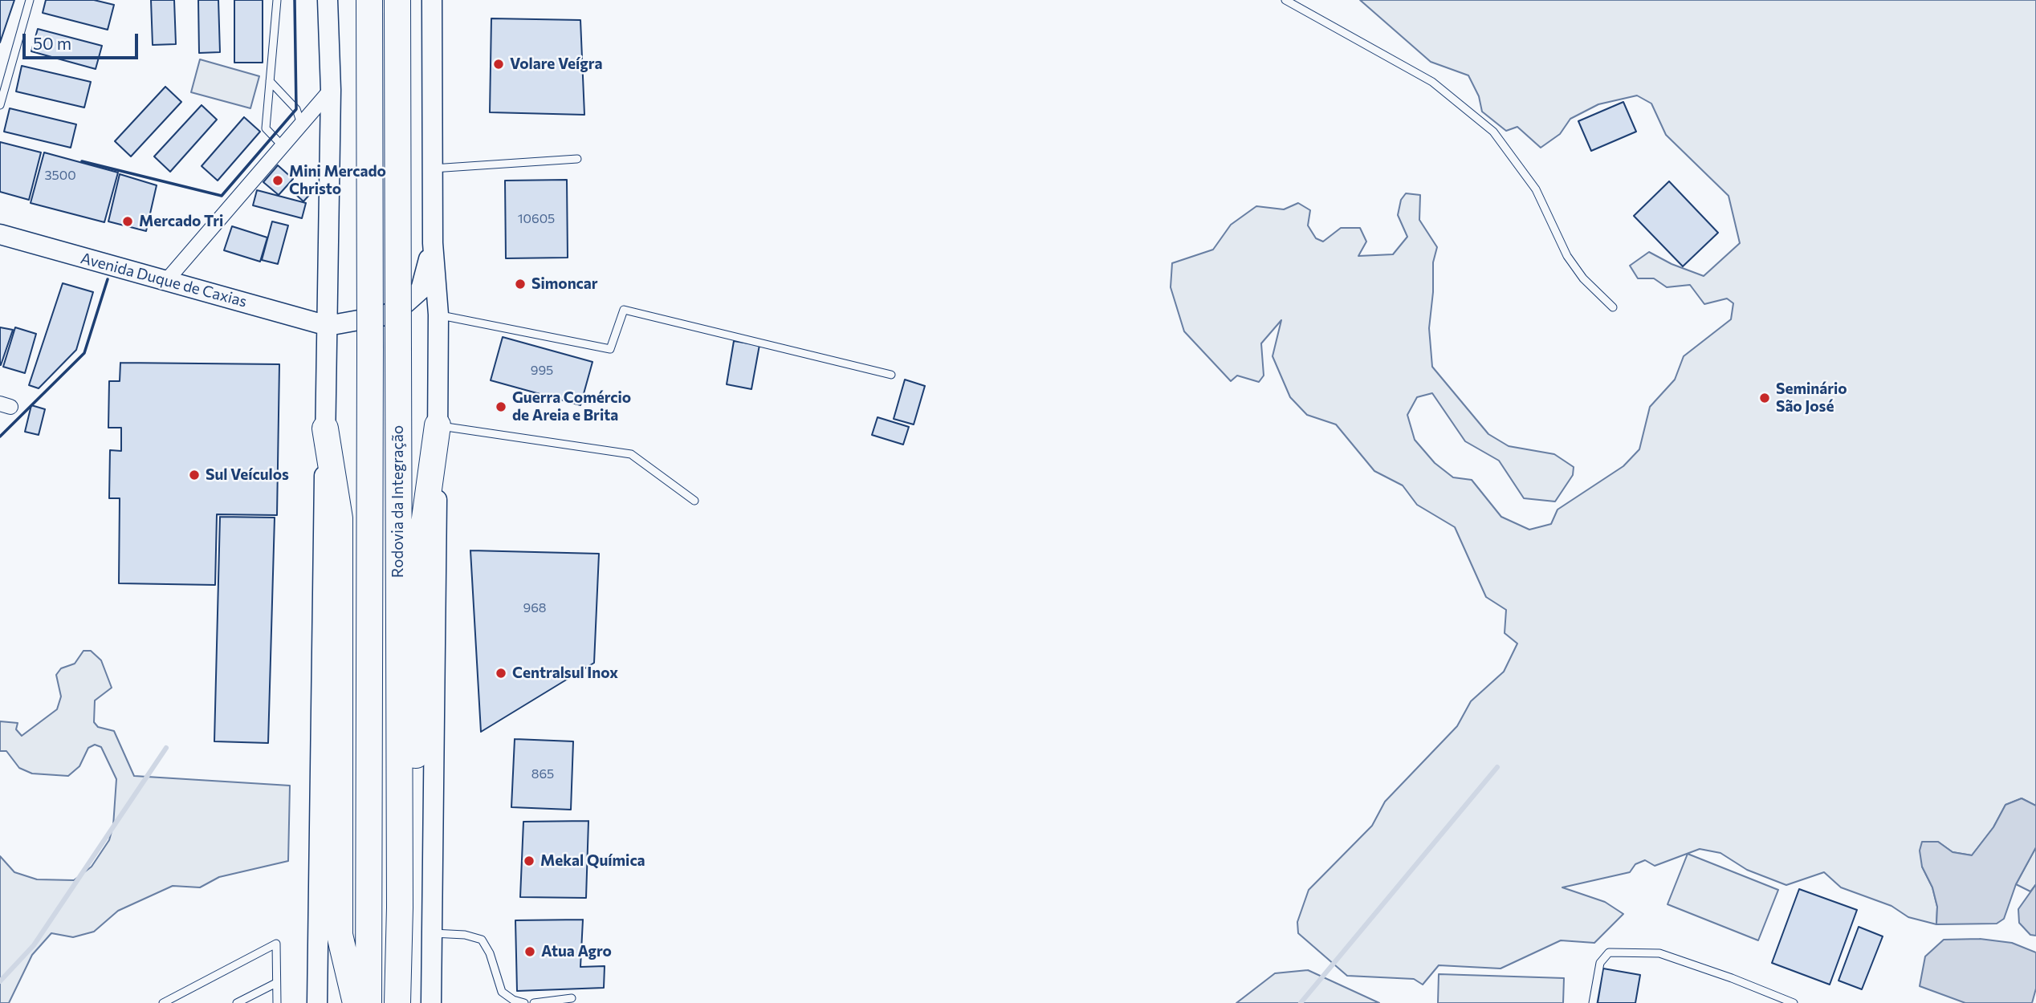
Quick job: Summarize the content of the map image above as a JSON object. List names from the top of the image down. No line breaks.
{"streets":{"highway":["Rodovia da Integração"],"main road":["Avenida Duque de Caxias"]},"places":["Volare Veígra","Mini Mercado Christo","Mercado Tri","Simoncar","Seminário São José","Guerra Comércio de Areia e Brita","Sul Veículos","Centralsul Inox","Mekal Química","Atua Agro"],"house_numbers":["3500","10605","995","968","865"],"scale_bar":"50 m"}
